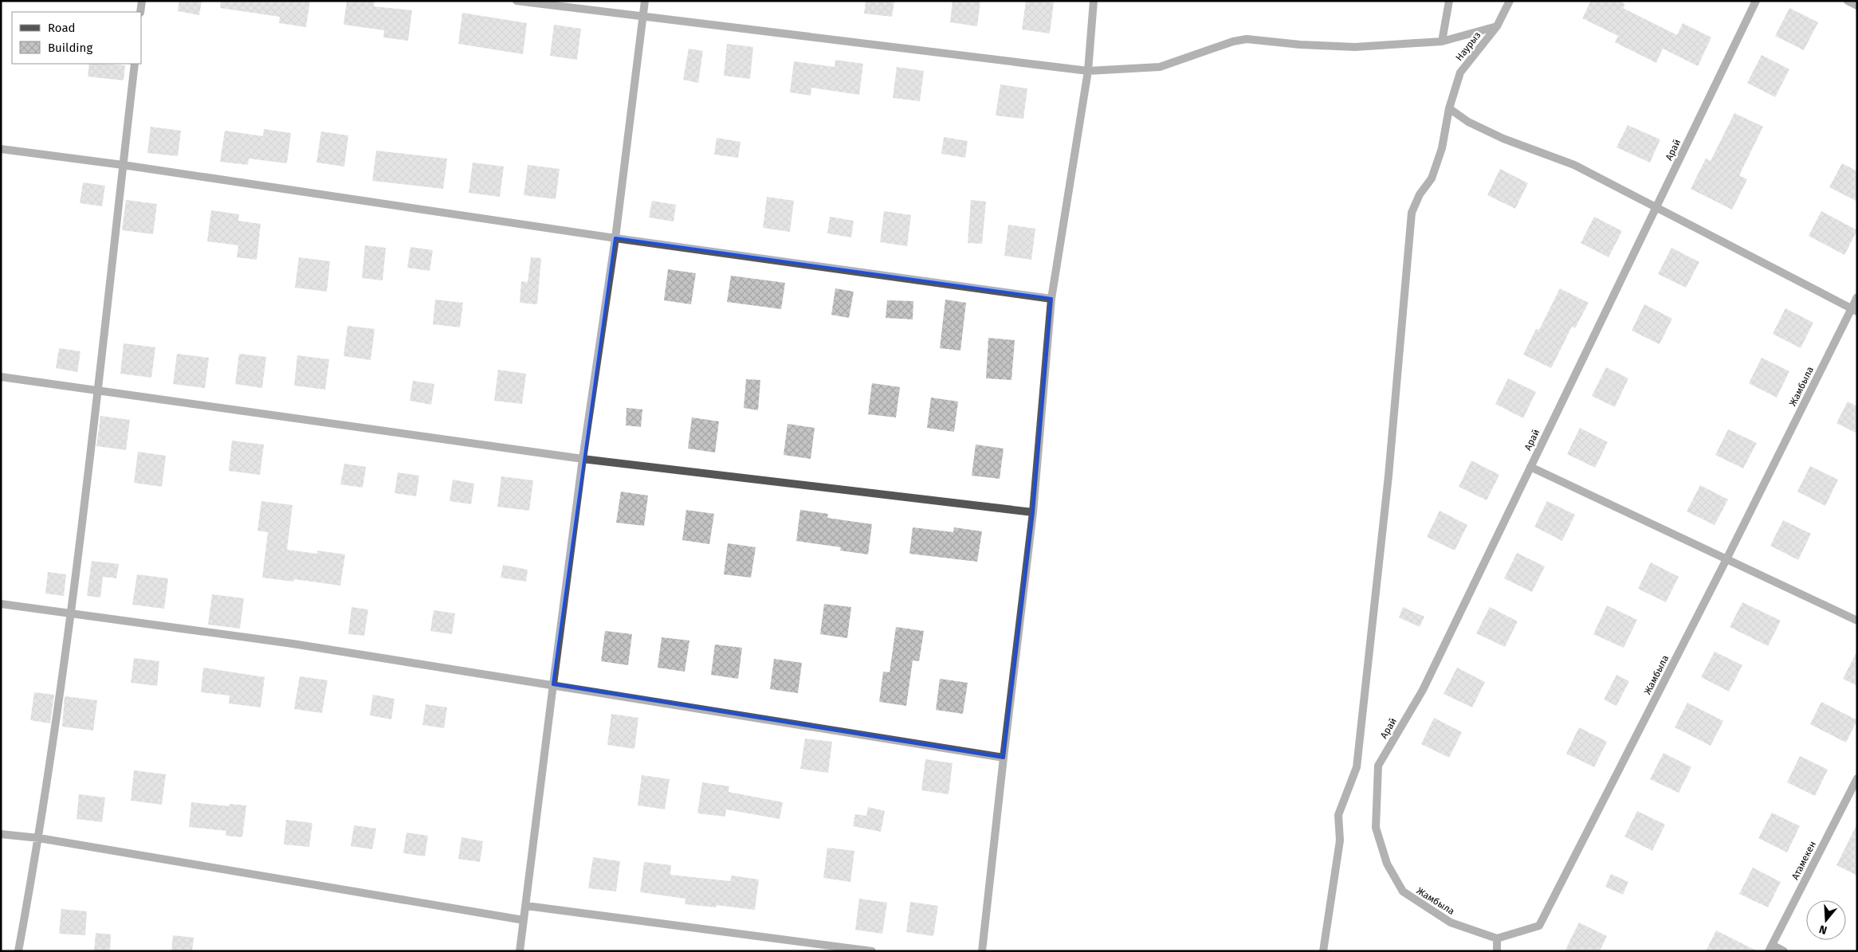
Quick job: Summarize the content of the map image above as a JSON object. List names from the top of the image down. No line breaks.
{"streets":{"street":["Наурыз","Арай","Жамбыла","Атамекен"]},"crossings":[["Арай","Жамбыла"]],"legend":["Road","Building"],"north":"bottom"}
